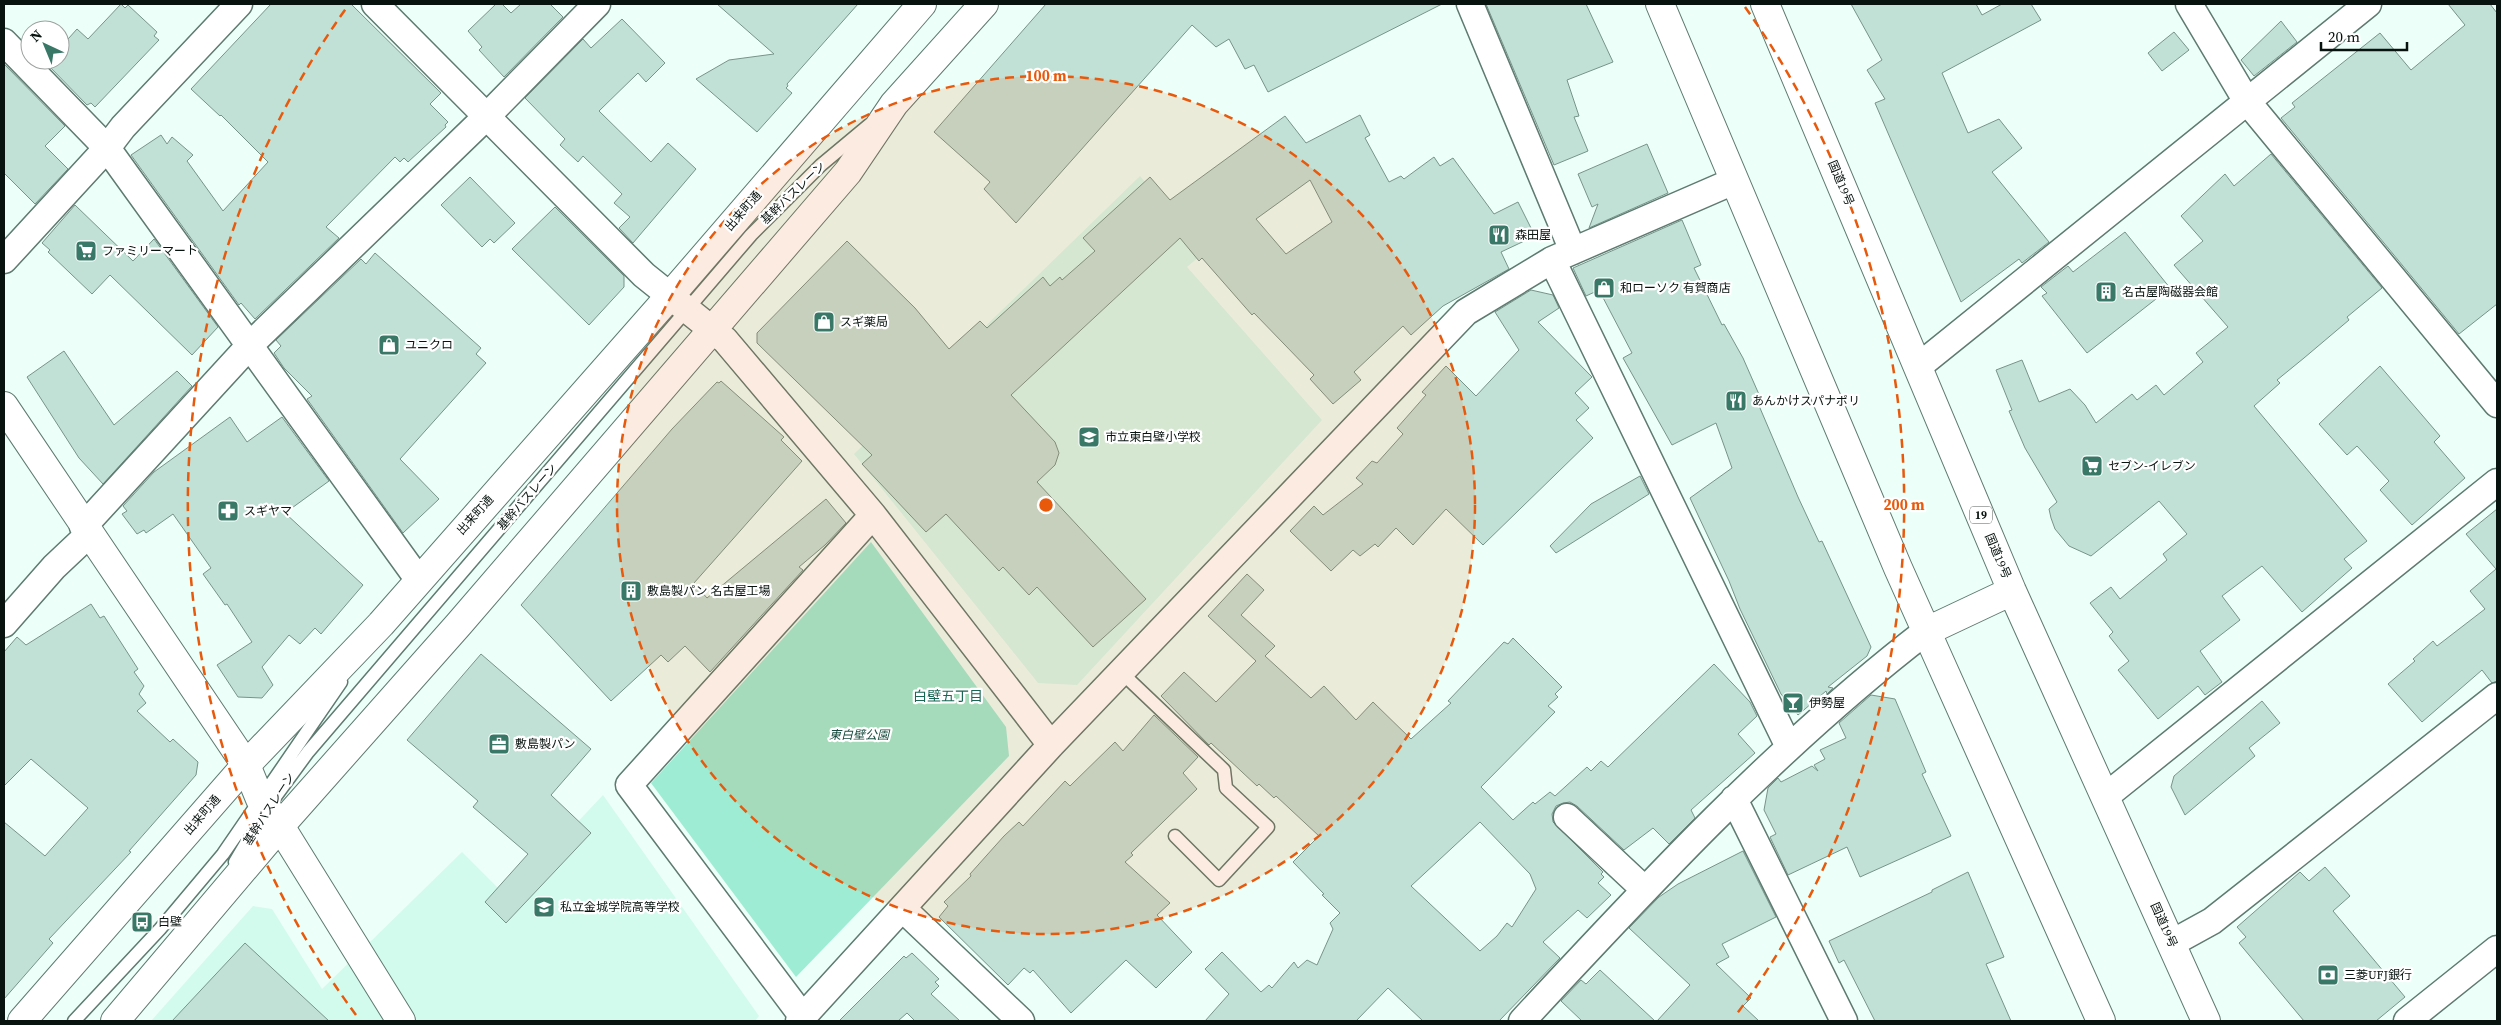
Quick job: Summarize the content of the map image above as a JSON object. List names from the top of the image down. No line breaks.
{"streets":{"main road":["国道19号","出来町通","19"],"lane":["基幹バスレーン"]},"crossings":[["基幹バスレーン","出来町通"]],"districts":["白壁五丁目"],"parks":["東白壁公園"],"places":{"restaurant":["森田屋","あんかけスパナポリ"],"supermarket":["ファミリーマート","セブン-イレブン"],"shop":["和ローソク 有賀商店","スギ薬局","ユニクロ"],"building":["名古屋陶磁器会館","敷島製パン 名古屋工場"],"school or university":["市立東白壁小学校","私立金城学院高等学校"],"pharmacy":["スギヤマ"],"bar":["伊勢屋"],"office":["敷島製パン"],"bus stop":["白壁"],"bank":["三菱UFJ銀行"]},"scale_bar":"20 m","north":"top left","rings":["100 m","200 m"]}
